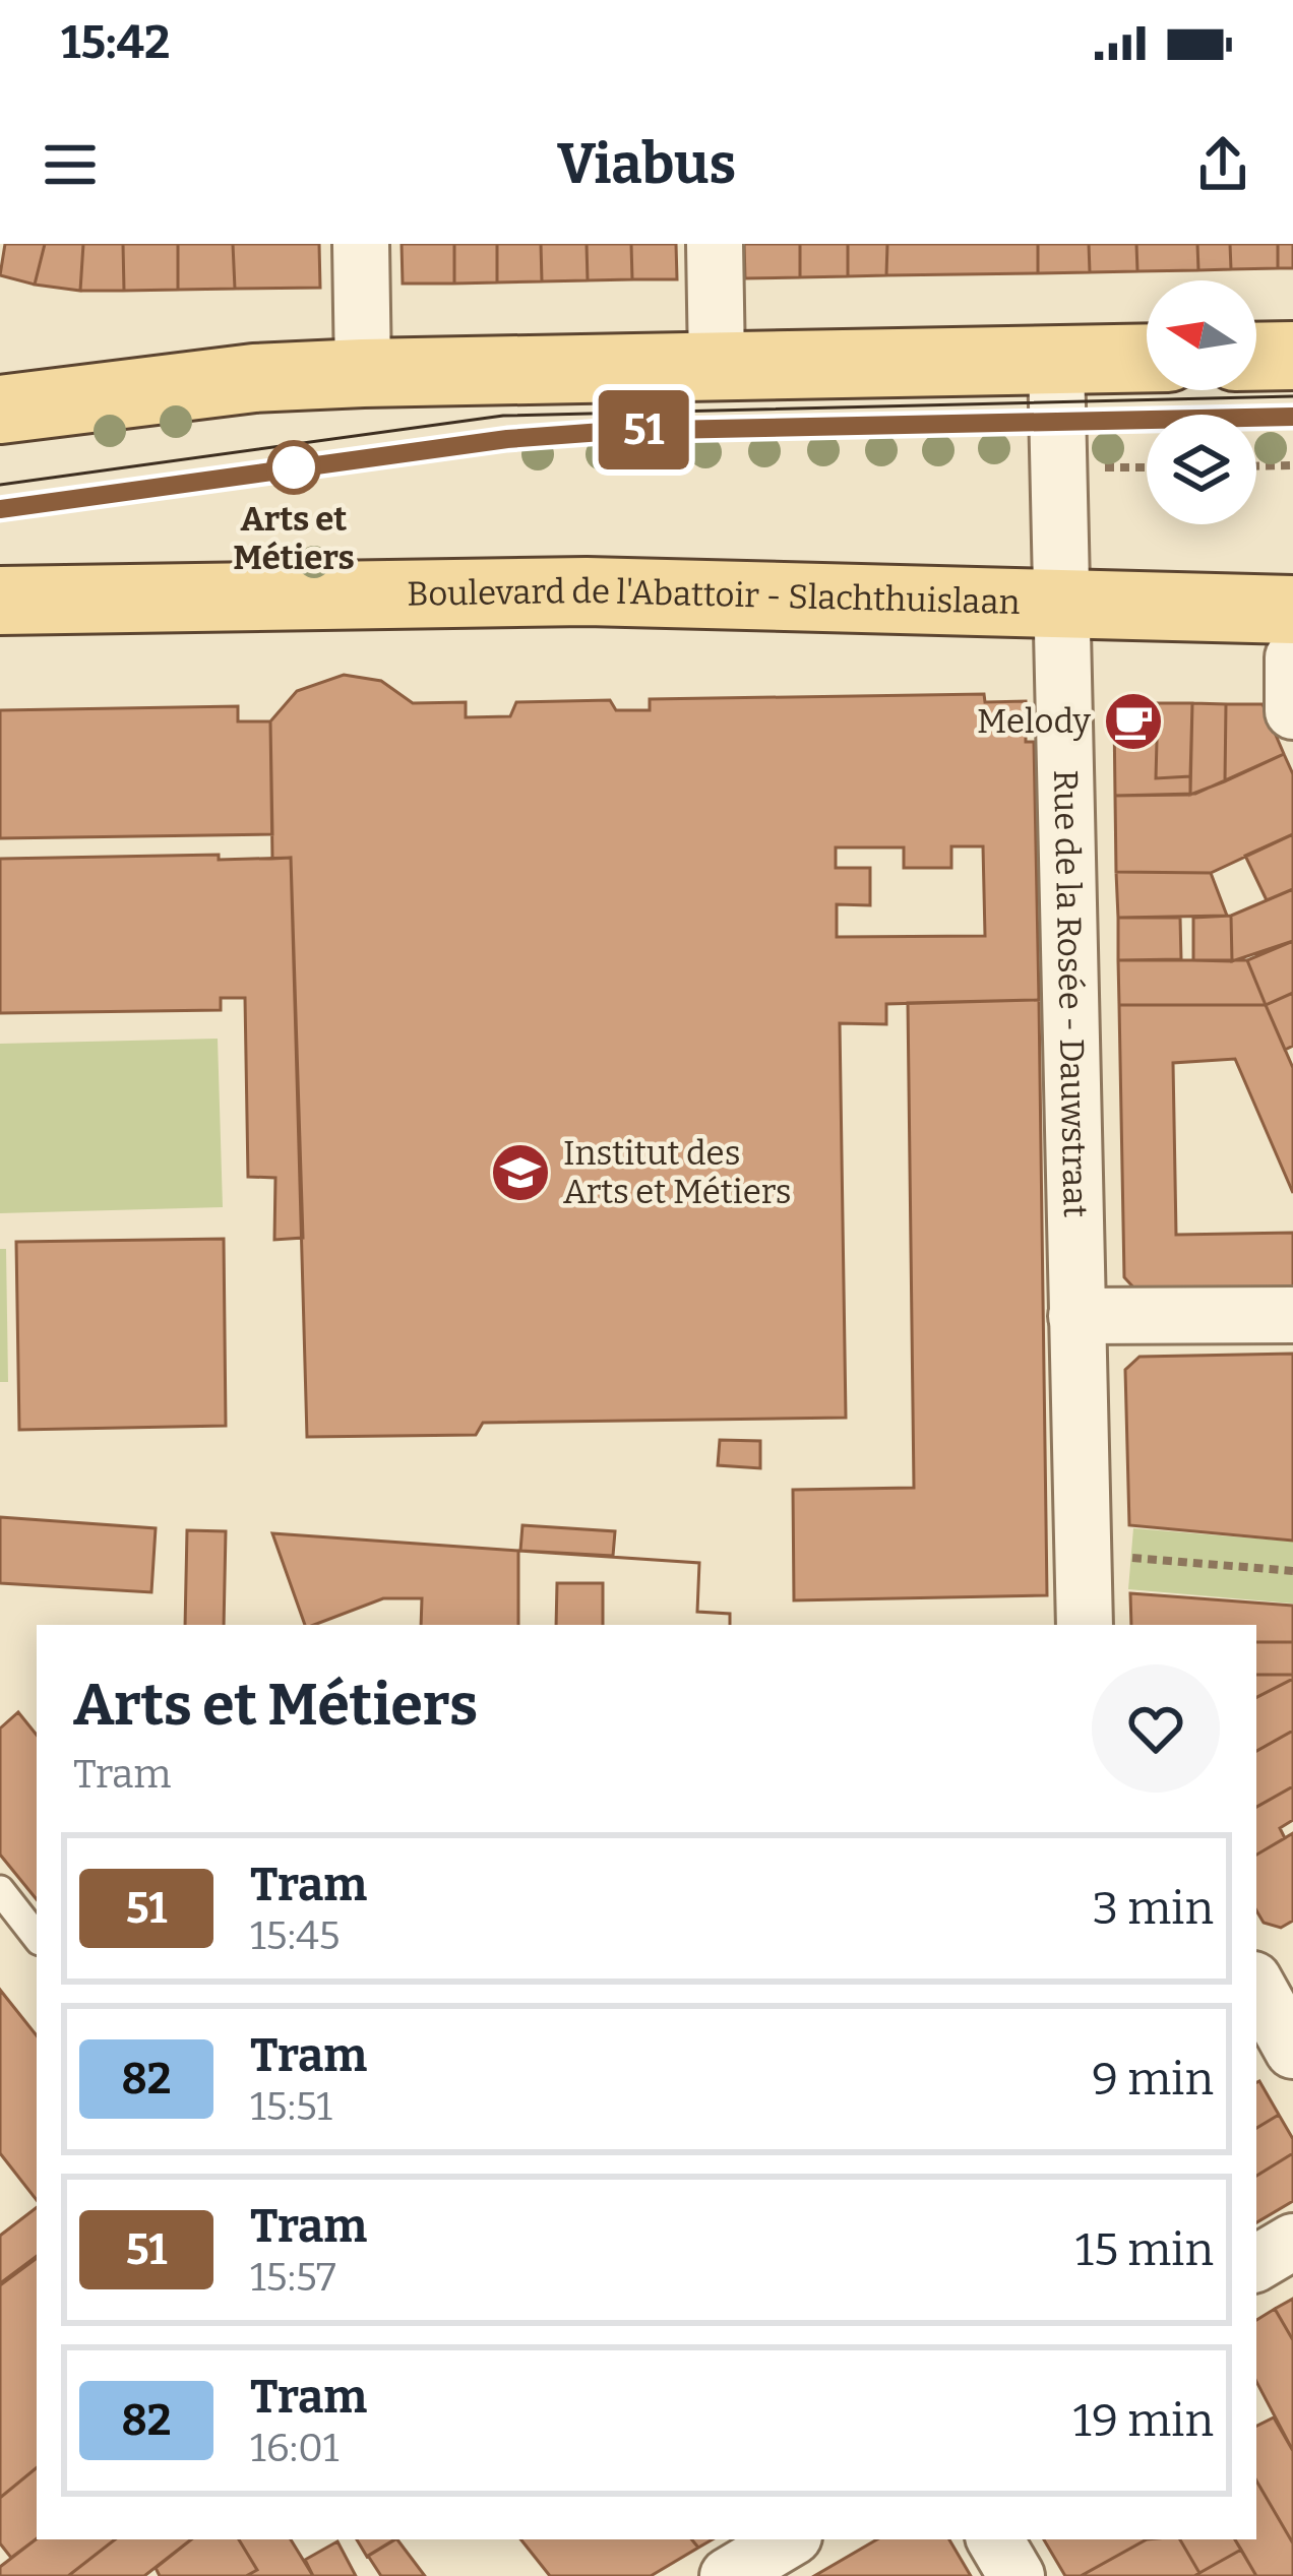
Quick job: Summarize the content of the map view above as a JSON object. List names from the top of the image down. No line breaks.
{"streets":{"main road":["Boulevard de l'Abattoir - Slachthuislaan"],"street":["Rue de la Rosée - Dauwstraat"]},"crossings":[["Boulevard de l'Abattoir - Slachthuislaan","Rue de la Rosée - Dauwstraat"]],"places":{"other":["Arts et Métiers"],"cafe":["Melody"],"school or university":["Institut des Arts et Métiers"]},"lines":["tram line 51"],"north":"left","page":{"status":"15:42","header":"Viabus","on_map":"51","heading":["Arts et Métiers","Tram"],"list":[{"mark":"51","name":"Tram","note":"15:45","value":"3 min"},{"mark":"82","name":"Tram","note":"15:51","value":"9 min"},{"mark":"51","name":"Tram","note":"15:57","value":"15 min"},{"mark":"82","name":"Tram","note":"16:01","value":"19 min"}]}}
